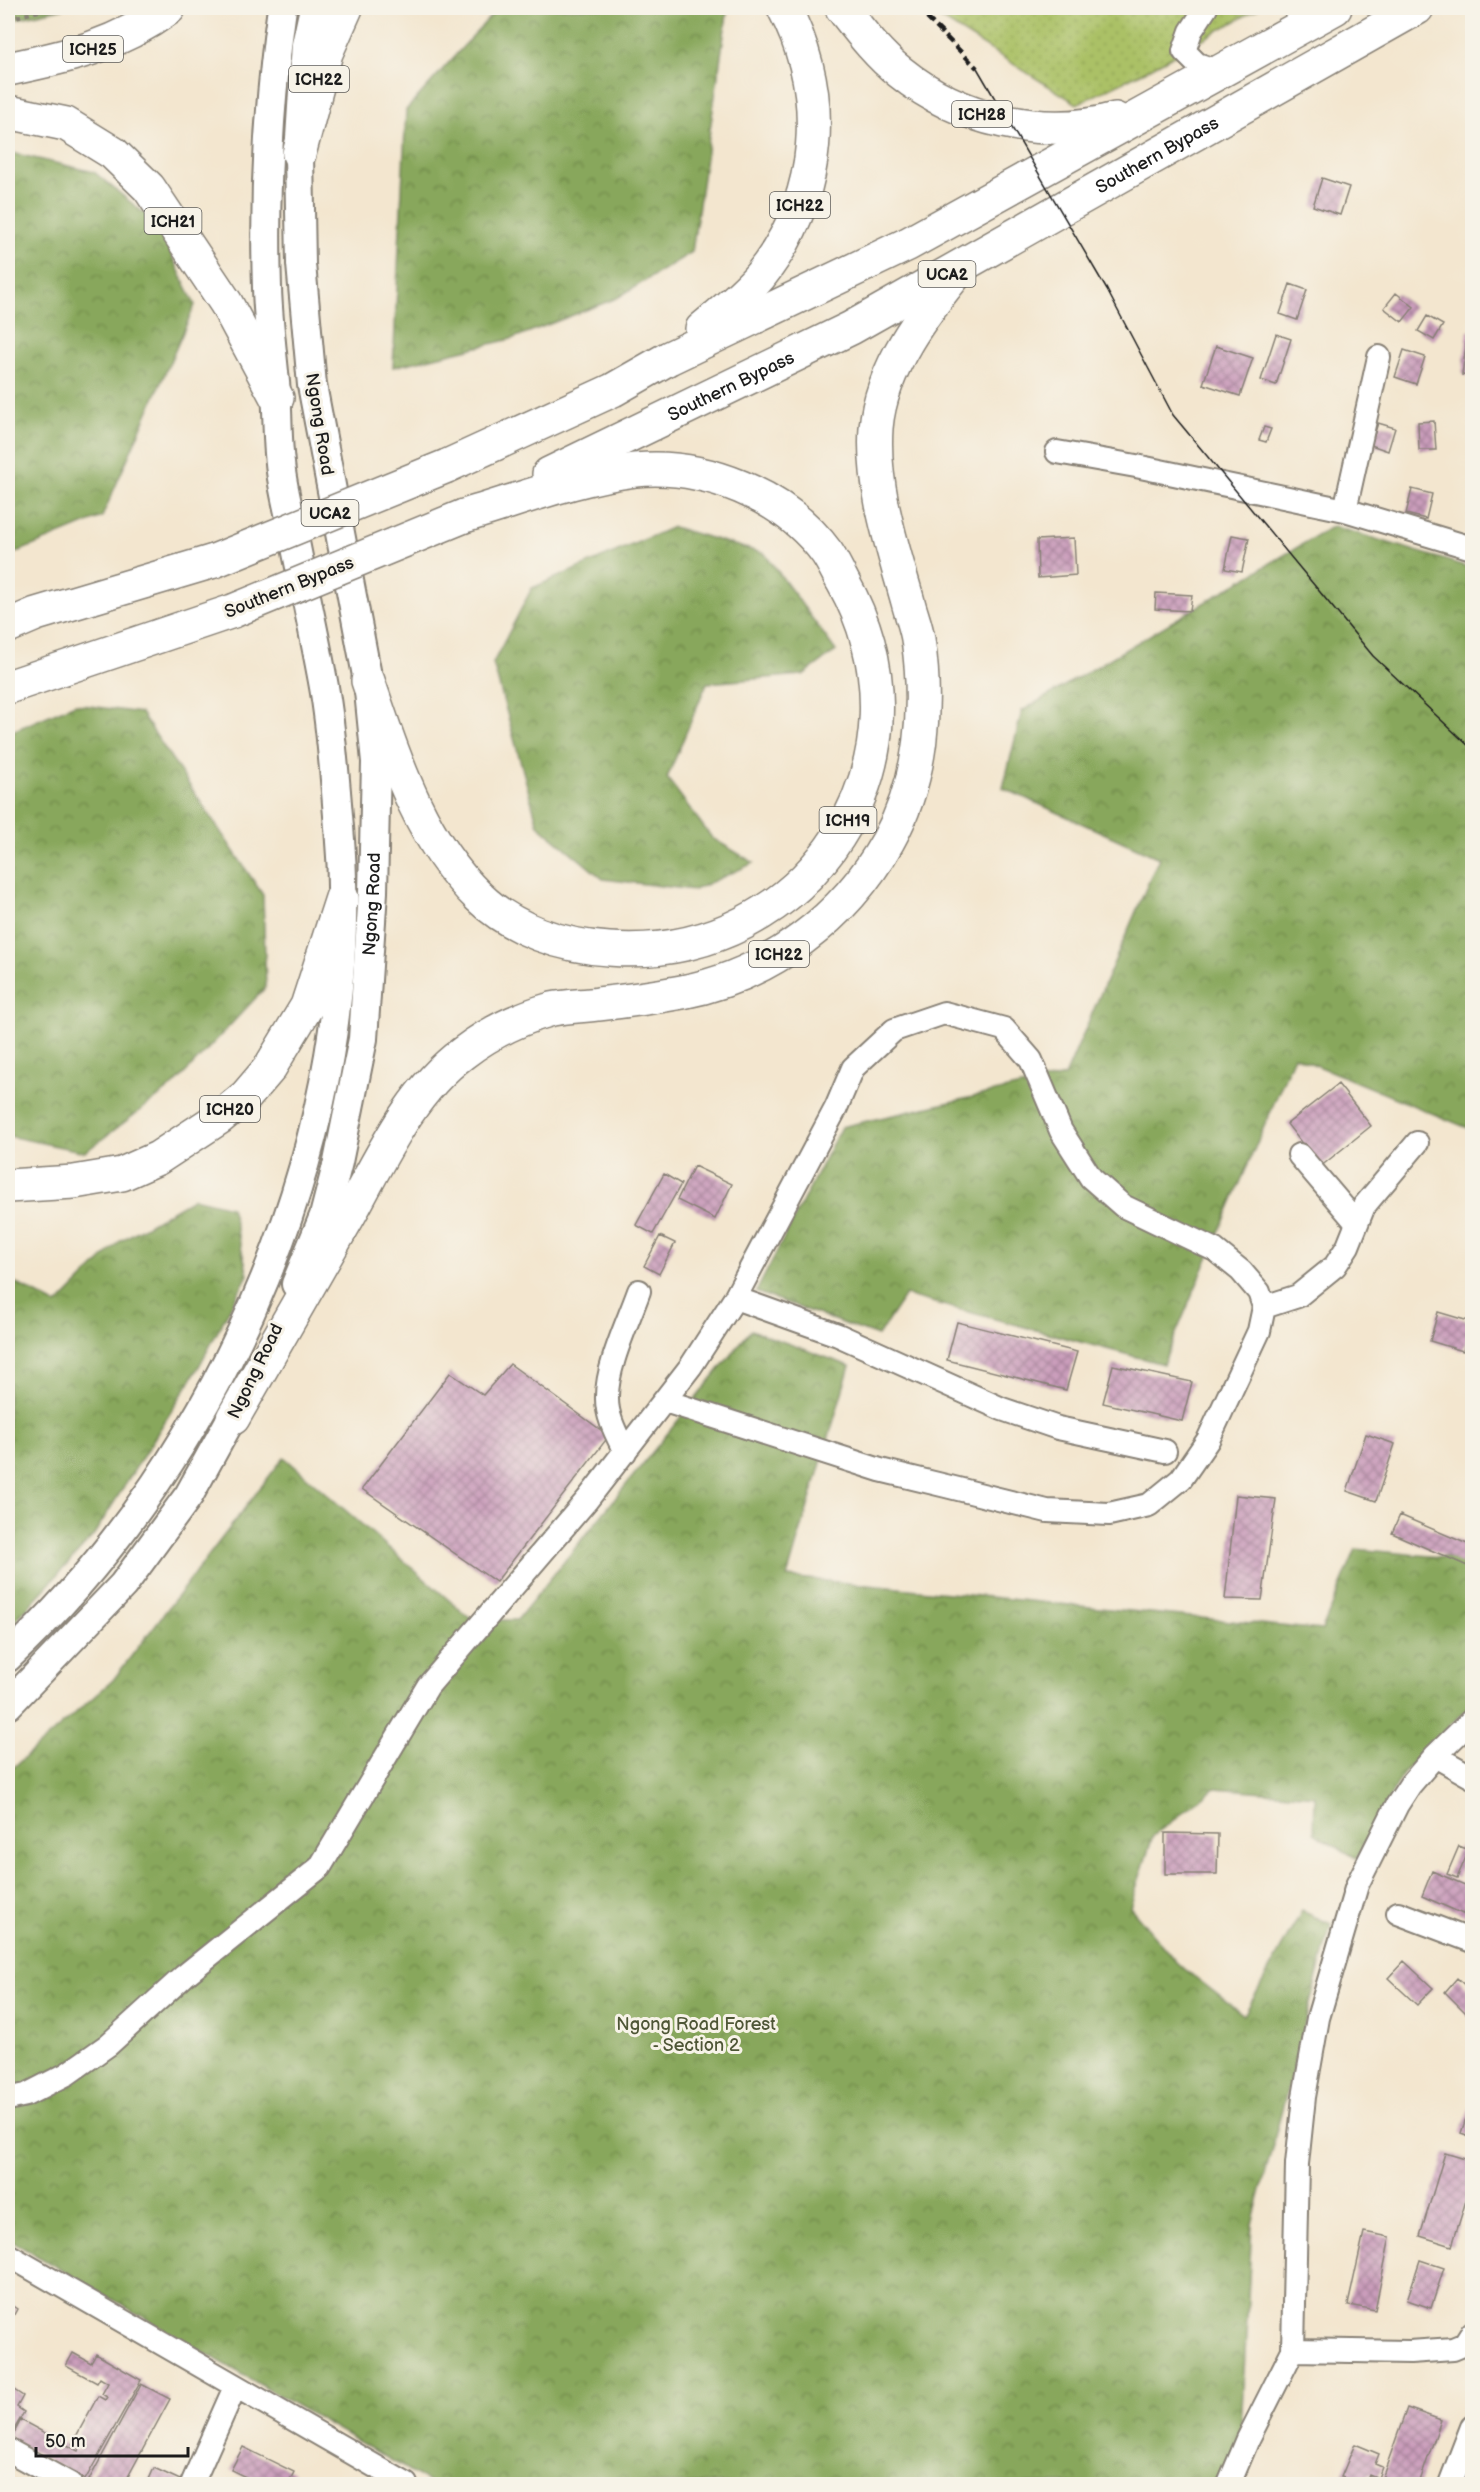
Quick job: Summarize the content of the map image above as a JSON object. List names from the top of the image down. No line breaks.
{"streets":{"highway":["ICH25","ICH22","ICH28","Southern Bypass","ICH21","UCA2","ICH19","ICH20"],"main road":["Ngong Road"]},"crossings":[["ICH22","Southern Bypass"],["ICH22","UCA2"],["ICH22","Ngong Road"],["ICH28","UCA2"],["Southern Bypass","ICH19"],["ICH21","Ngong Road"],["Ngong Road","ICH19"],["Ngong Road","ICH20"]],"parks":["Ngong Road Forest - Section 2"],"scale_bar":"50 m"}
